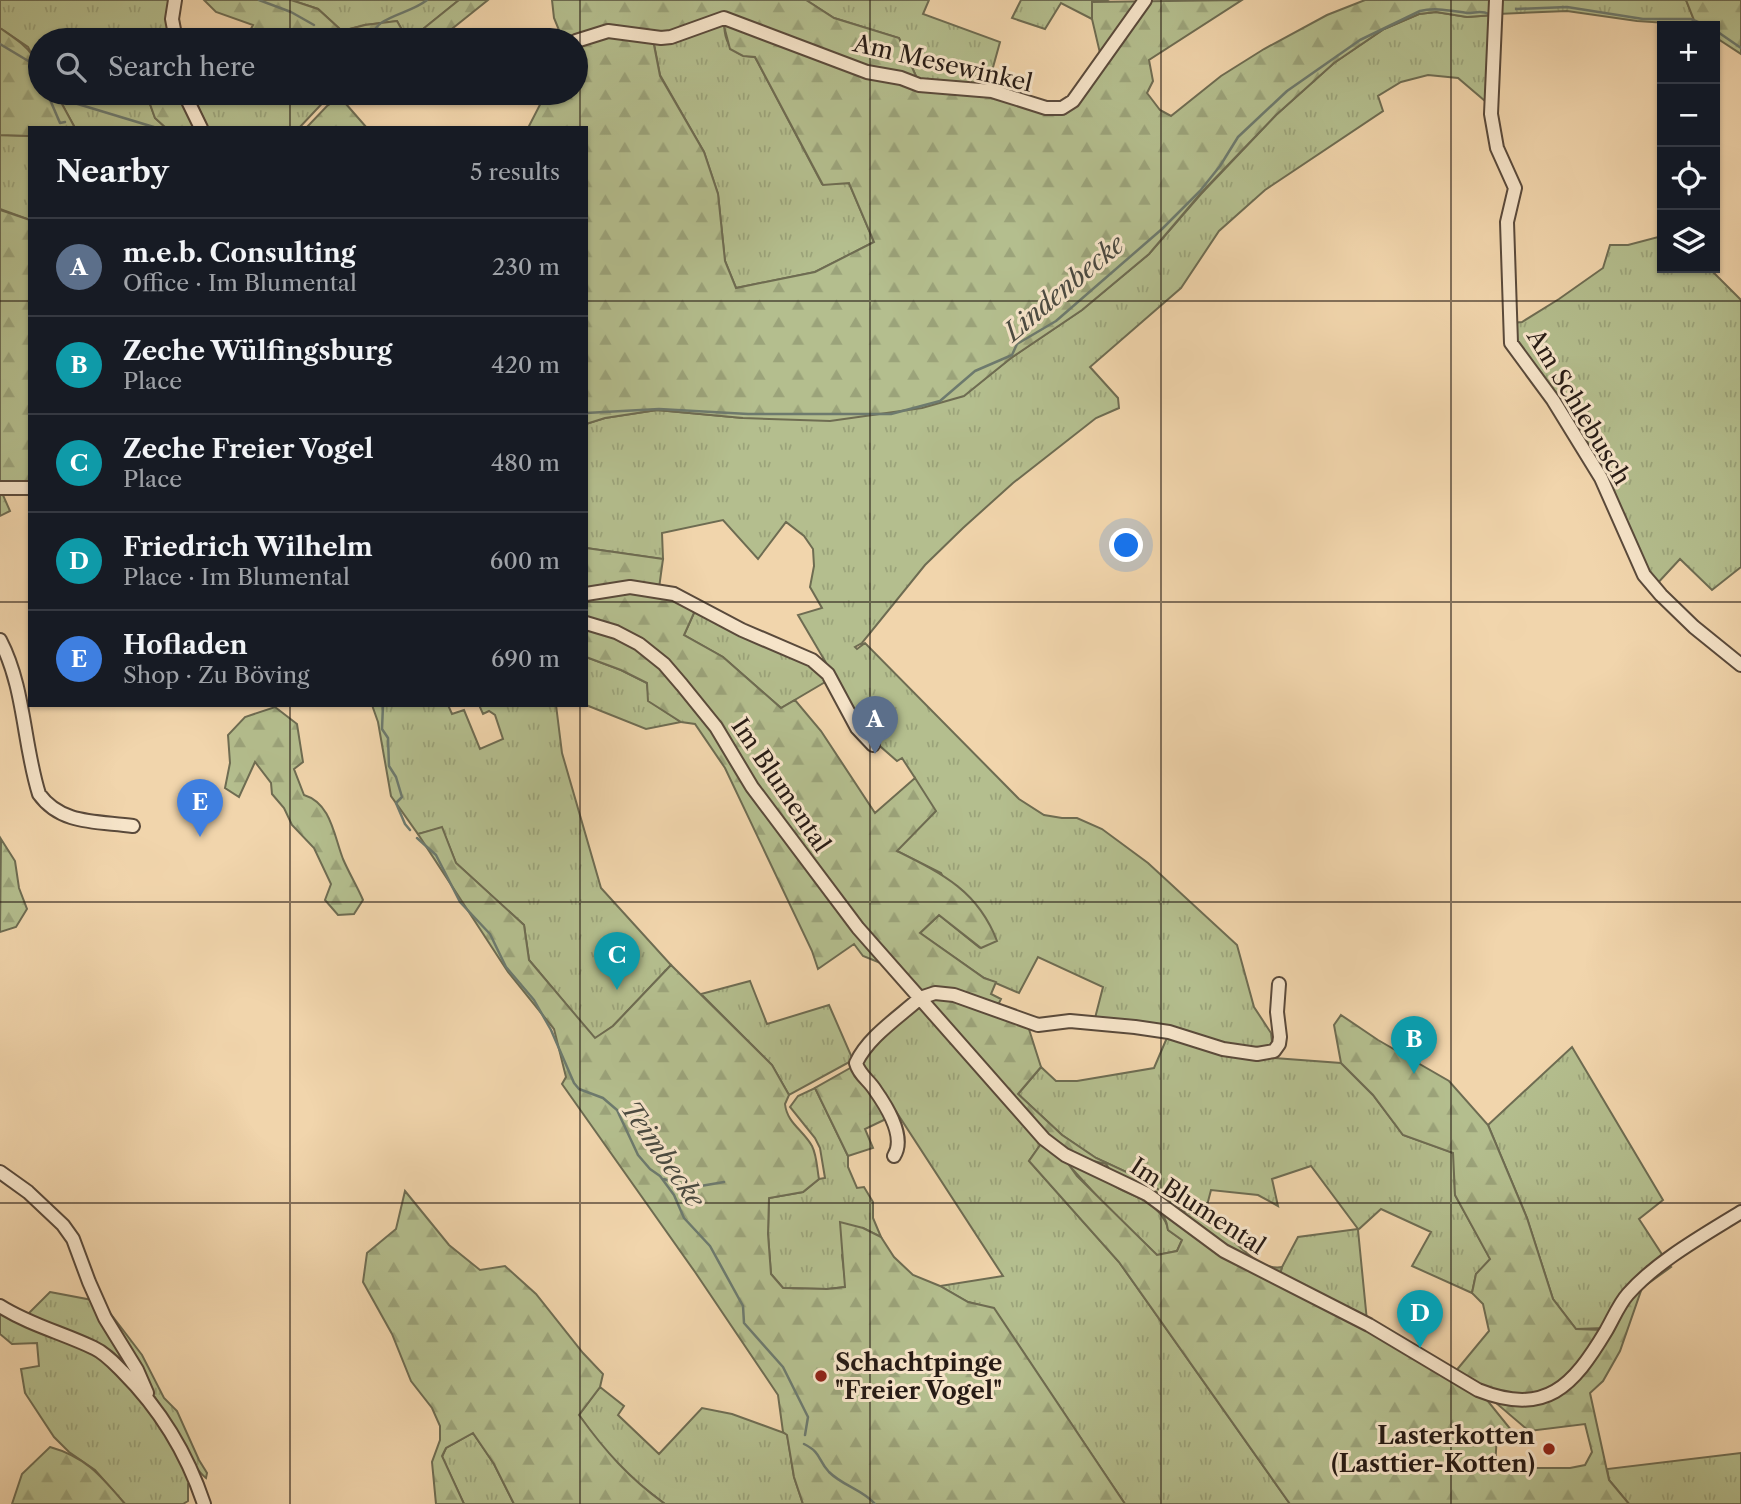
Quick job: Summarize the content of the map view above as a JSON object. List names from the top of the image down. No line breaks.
{"streets":{"street":["Am Mesewinkel","Am Schlebusch","Im Blumental"]},"water":["Lindenbecke","Teimbecke"],"places":["Schachtpinge \"Freier Vogel\"","Lasterkotten (Lasttier-Kotten)"],"page":{"map_buttons":["+","−"],"search":"Search here","heading":["Nearby","5 results"],"list":[{"mark":"A","name":"m.e.b. Consulting","note":"Office · Im Blumental","value":"230 m"},{"mark":"B","name":"Zeche Wülfingsburg","note":"Place","value":"420 m"},{"mark":"C","name":"Zeche Freier Vogel","note":"Place","value":"480 m"},{"mark":"D","name":"Friedrich Wilhelm","note":"Place · Im Blumental","value":"600 m"},{"mark":"E","name":"Hofladen","note":"Shop · Zu Böving","value":"690 m"}],"pins":["A","E","C","B","D"]}}
